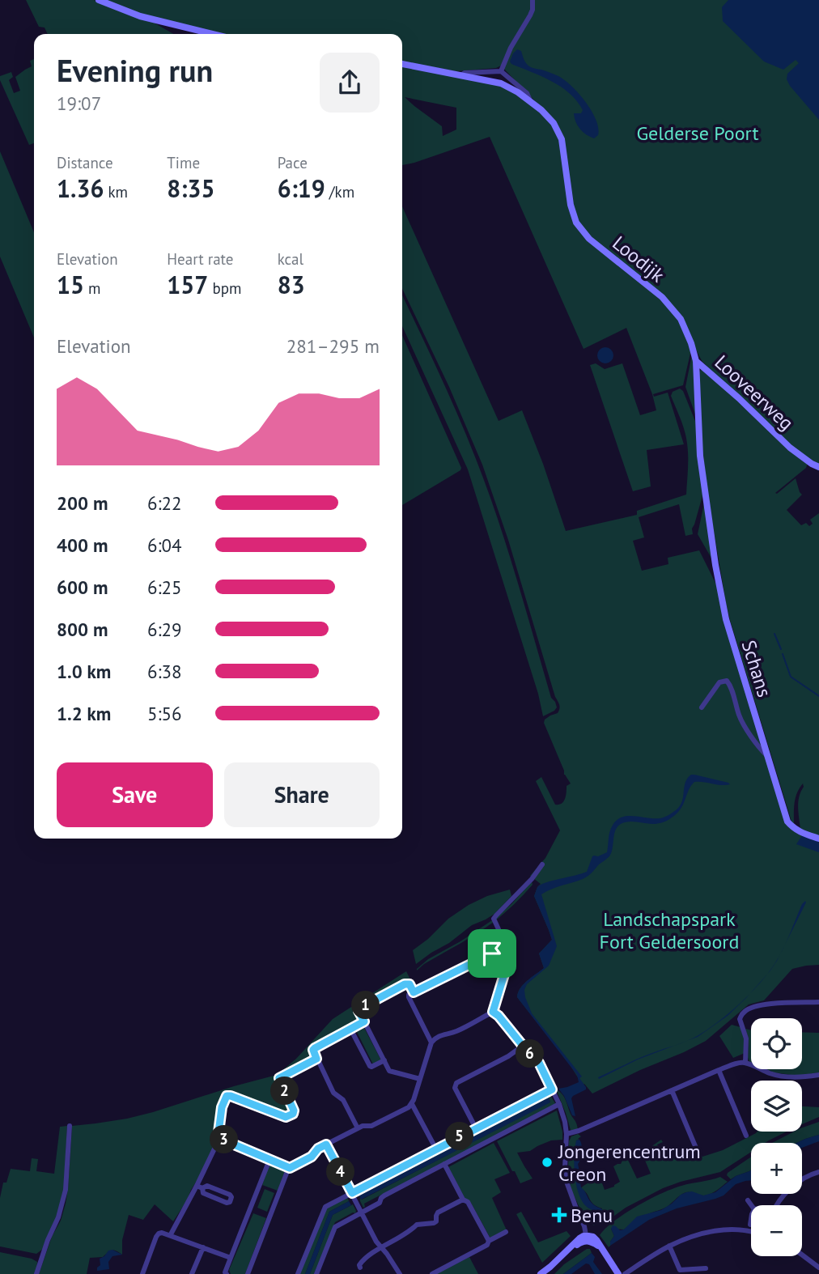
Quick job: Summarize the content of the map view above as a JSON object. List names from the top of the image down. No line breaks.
{"streets":{"street":["Loodijk","Looveerweg","Schans"]},"crossings":[["Loodijk","Looveerweg"],["Loodijk","Schans"]],"parks":["Gelderse Poort","Landschapspark Fort Geldersoord"],"places":{"other":["Jongerencentrum Creon"],"health":["Benu"]},"page":{"heading":["Evening run","19:07"],"stats":[["Distance","1.36 km"],["Time","8:35"],["Pace","6:19 /km"],["Elevation","15 m"],["Heart rate","157 bpm"],["kcal","83"]],"chart":["Elevation","281–295 m"],"list":[{"name":"200 m","note":"6:22"},{"name":"400 m","note":"6:04"},{"name":"600 m","note":"6:25"},{"name":"800 m","note":"6:29"},{"name":"1.0 km","note":"6:38"},{"name":"1.2 km","note":"5:56"}],"buttons":["Save","Share"],"pins":["1","6","2","5","3","4"],"map_buttons":["+","−"]}}
